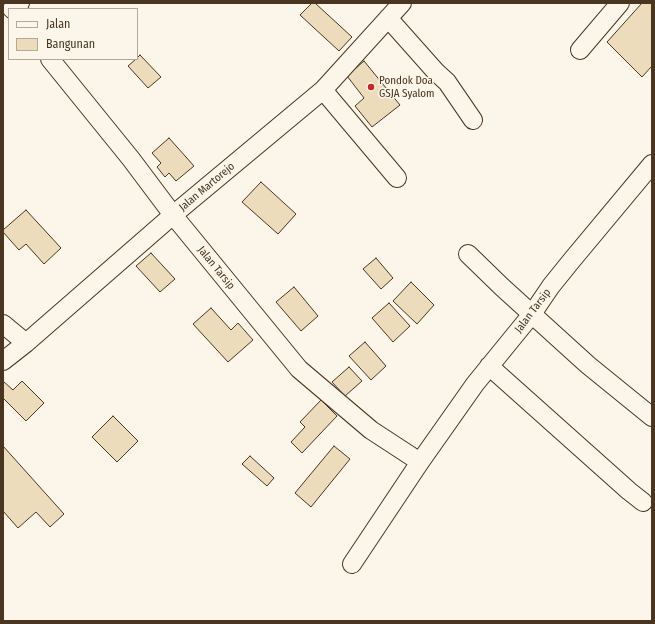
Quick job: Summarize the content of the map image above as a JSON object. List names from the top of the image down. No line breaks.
{"streets":{"street":["Jalan Martorejo","Jalan Tarsip"]},"crossings":[["Jalan Martorejo","Jalan Tarsip"]],"places":["Pondok Doa GSJA Syalom"],"legend":["Jalan","Bangunan"]}
